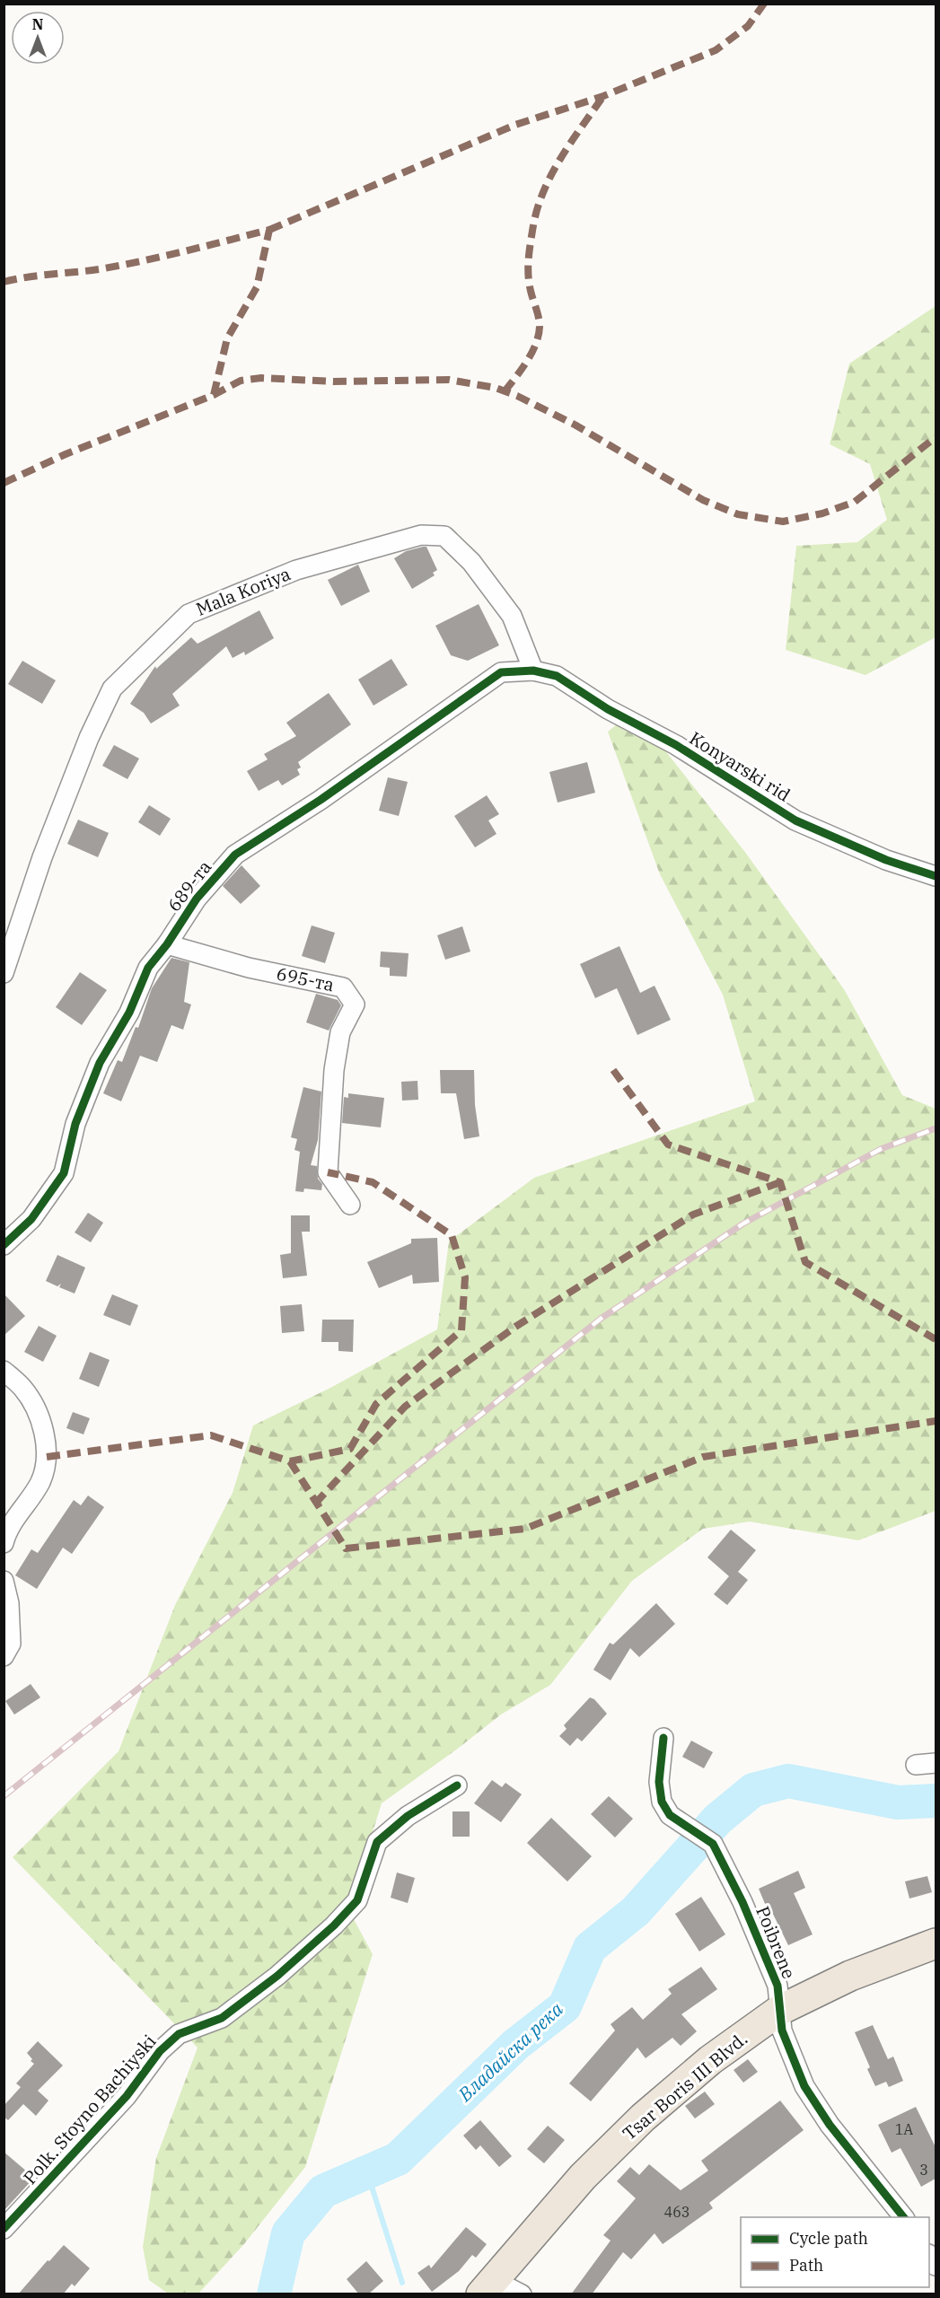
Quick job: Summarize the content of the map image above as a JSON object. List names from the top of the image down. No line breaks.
{"streets":{"main road":["Tsar Boris III Blvd."],"street":["Mala Koriya","Konyarski rid","689-та","695-та","Poibrene","Polk. Stoyno Bachiyski"]},"crossings":[["Mala Koriya","Konyarski rid"],["Mala Koriya","689-та"],["Konyarski rid","689-та"],["689-та","695-та"],["Poibrene","Tsar Boris III Blvd."]],"water":["Владайска река"],"house_numbers":["1А","3","463"],"legend":["Cycle path","Path"],"north":"top"}
